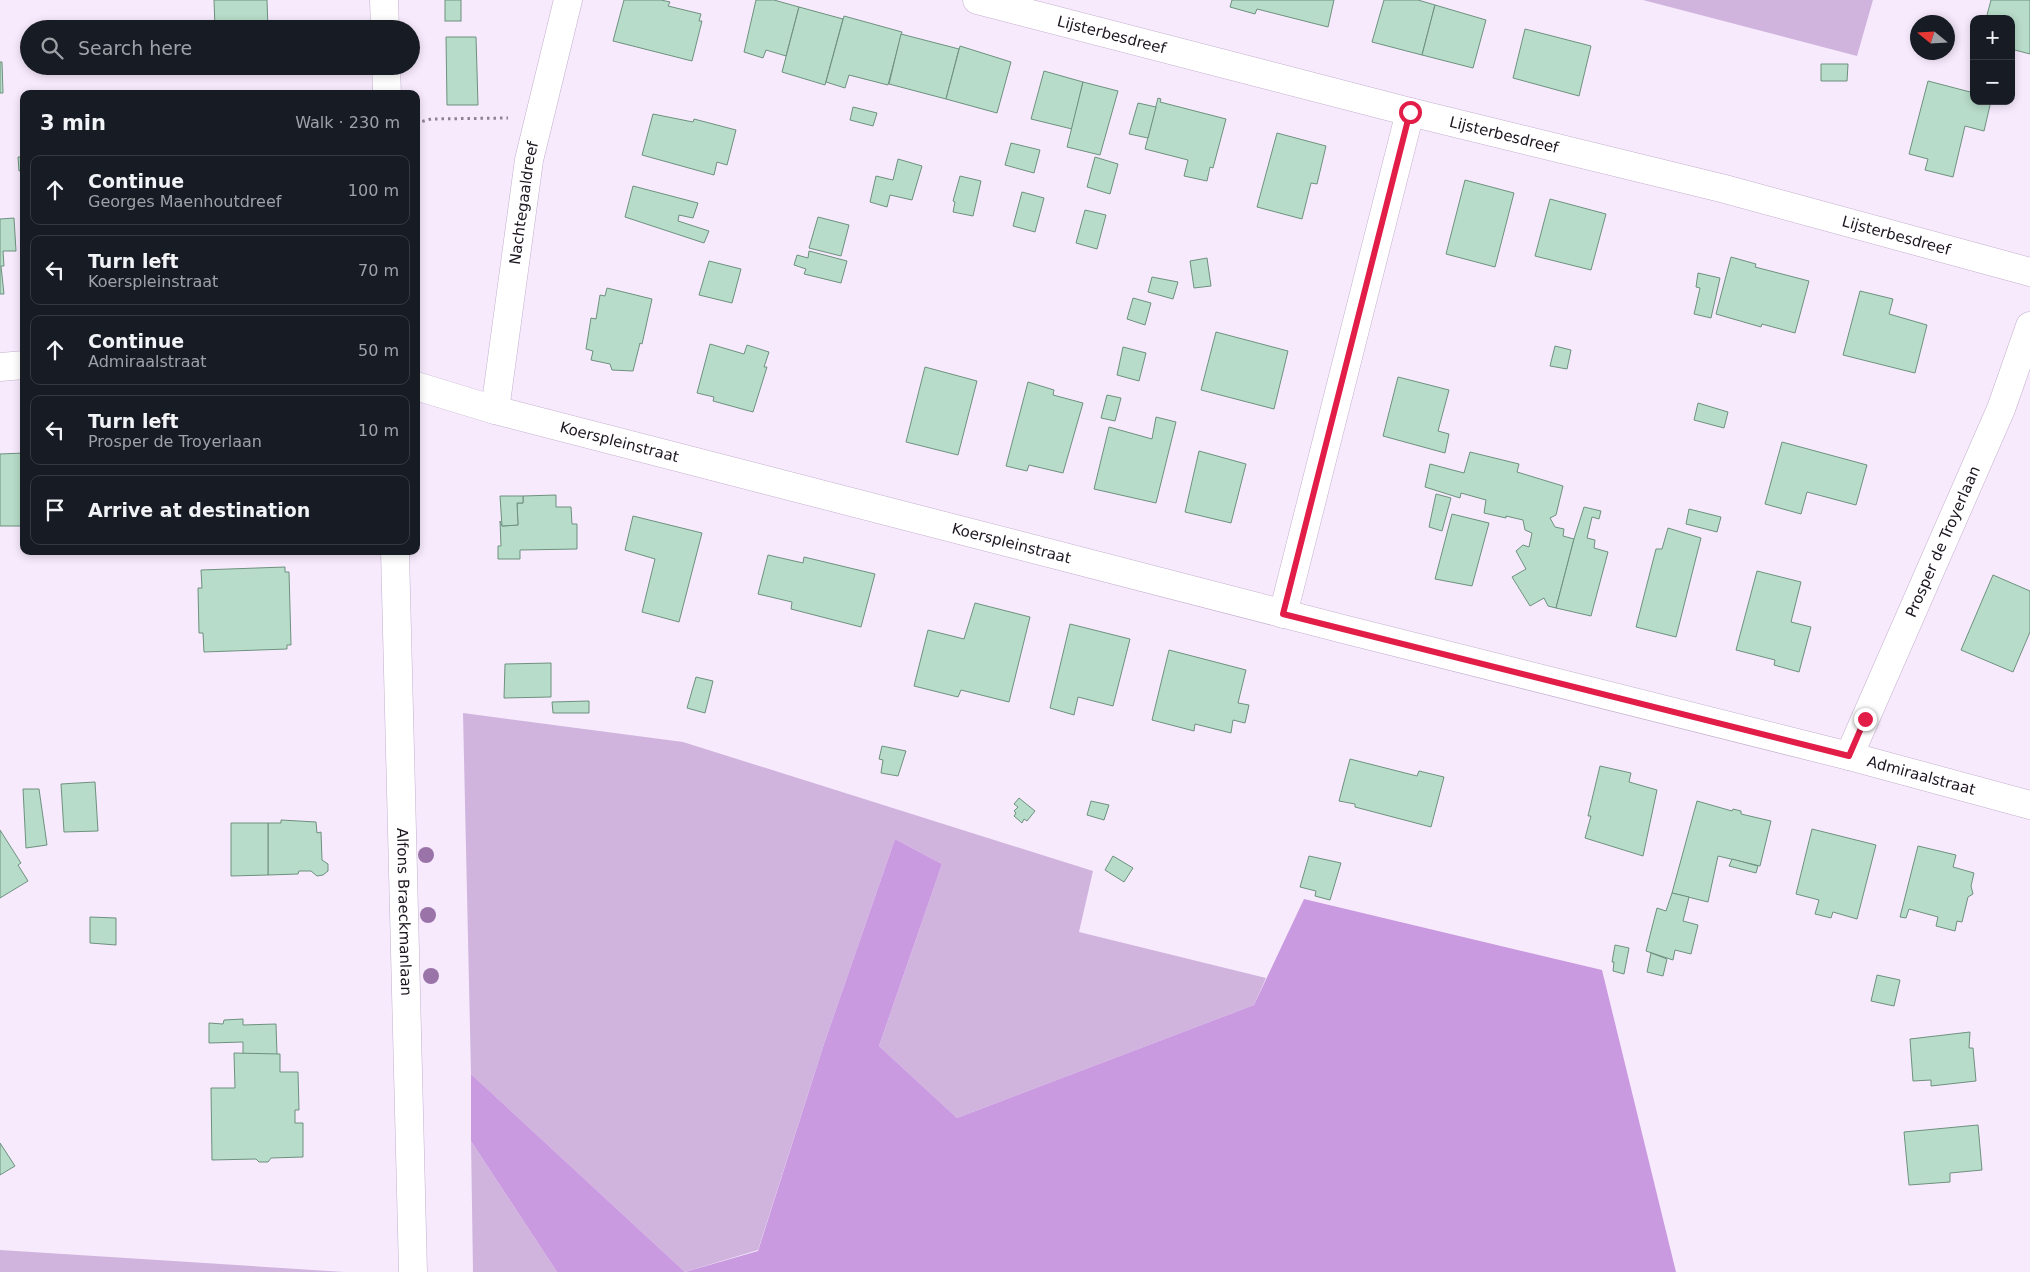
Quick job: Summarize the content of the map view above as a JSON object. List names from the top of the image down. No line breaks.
{"streets":{"street":["Lijsterbesdreef","Nachtegaaldreef","Koerspleinstraat","Prosper de Troyerlaan","Admiraalstraat","Alfons Braeckmanlaan"]},"crossings":[["Nachtegaaldreef","Koerspleinstraat"],["Koerspleinstraat","Admiraalstraat"],["Prosper de Troyerlaan","Admiraalstraat"]],"north":"left","page":{"map_buttons":["+","−"],"search":"Search here","heading":["3 min","Walk · 230 m"],"list":[["Continue","Georges Maenhoutdreef","100 m"],["Turn left","Koerspleinstraat","70 m"],["Continue","Admiraalstraat","50 m"],["Turn left","Prosper de Troyerlaan","10 m"],"Arrive at destination"]}}
